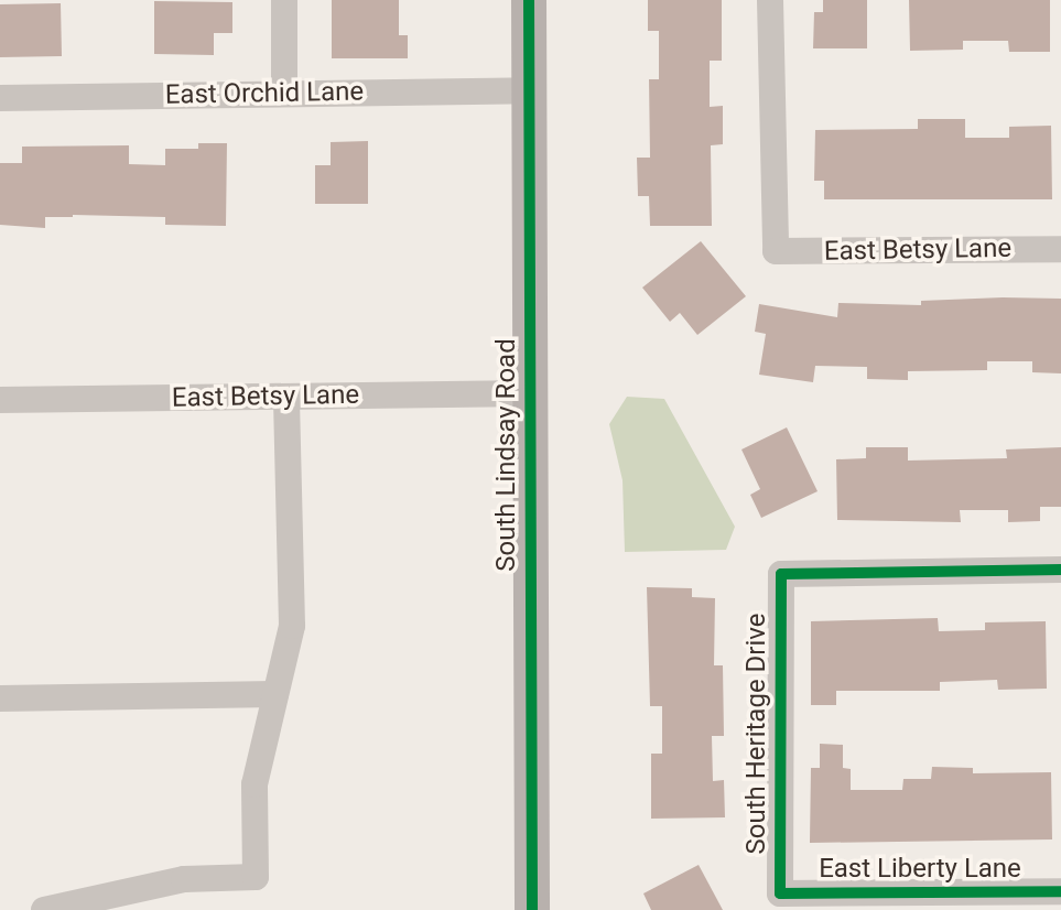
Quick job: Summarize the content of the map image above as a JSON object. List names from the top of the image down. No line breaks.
{"streets":{"main road":["South Lindsay Road"],"street":["East Orchid Lane","East Betsy Lane","South Heritage Drive","East Liberty Lane"]},"crossings":[["East Orchid Lane","South Lindsay Road"],["East Betsy Lane","South Lindsay Road"],["South Heritage Drive","East Liberty Lane"]]}
